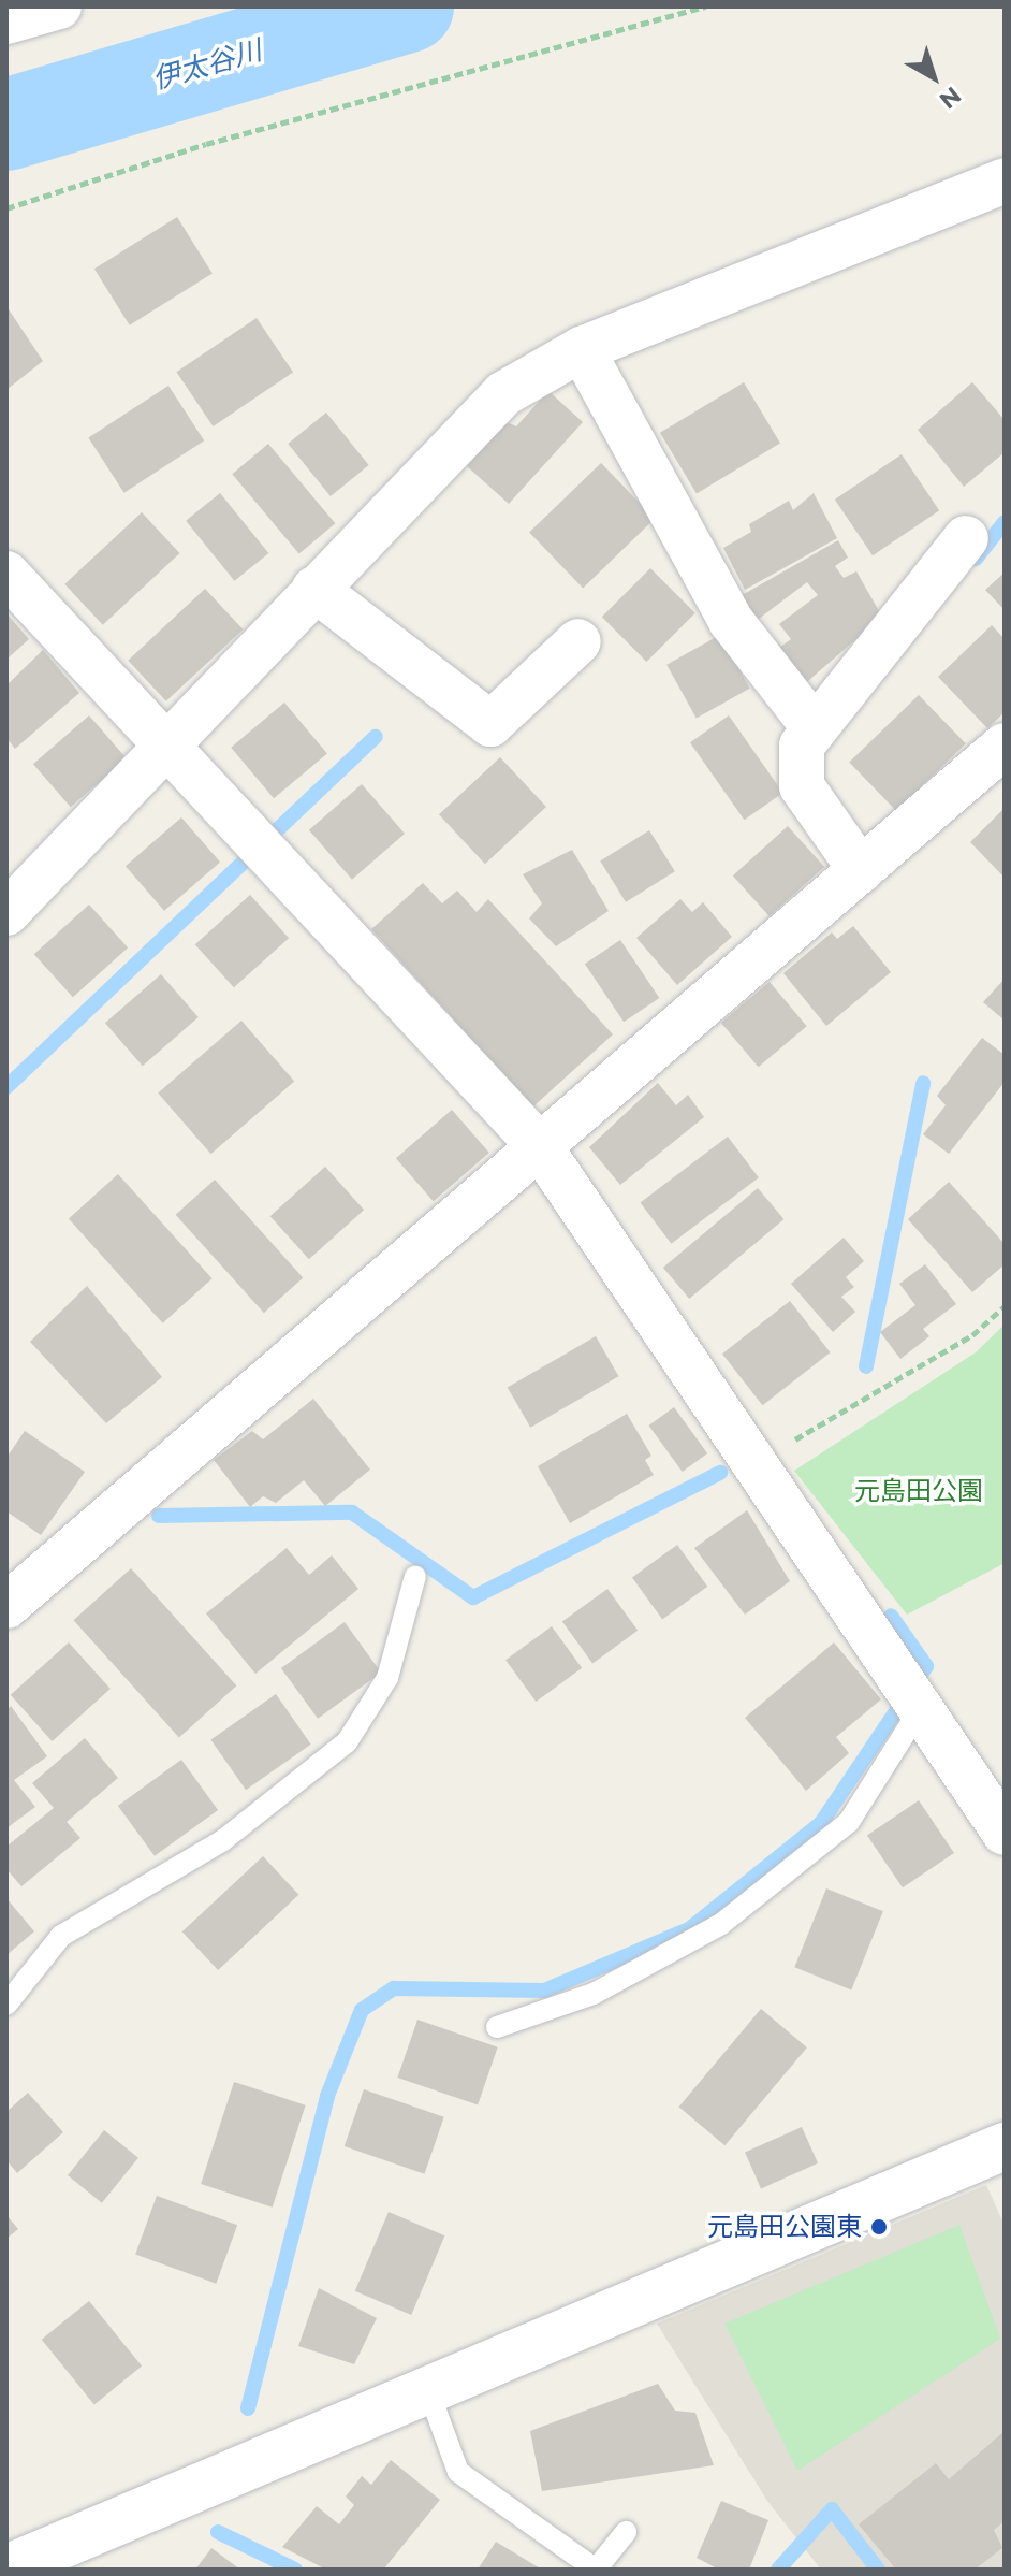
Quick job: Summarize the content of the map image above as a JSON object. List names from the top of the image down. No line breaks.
{"water":["伊太谷川"],"parks":["元島田公園"],"places":["元島田公園東"],"north":"bottom right"}
